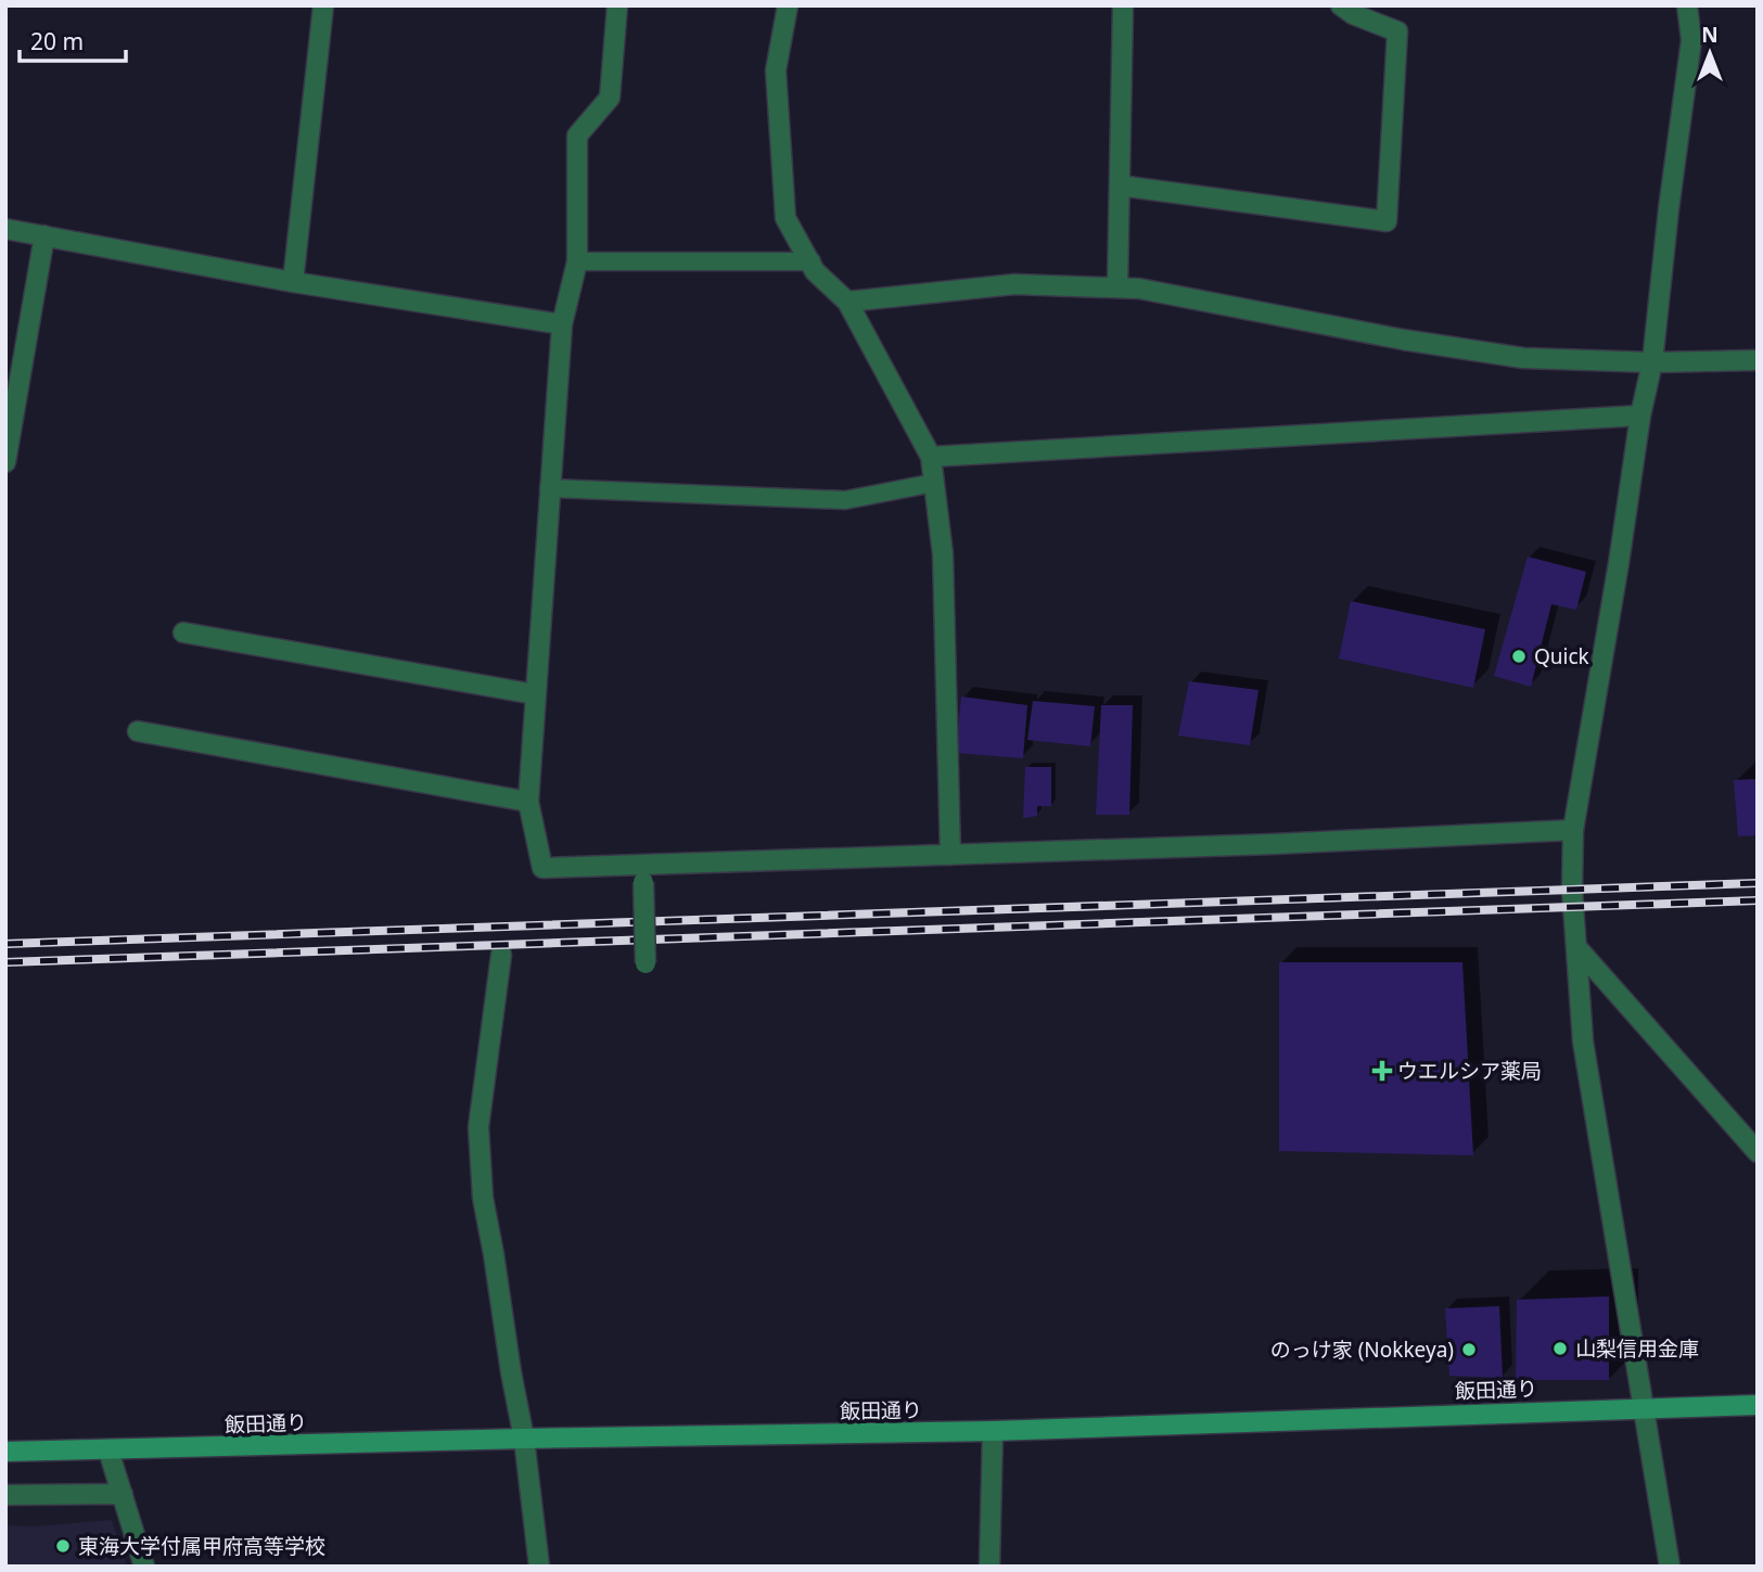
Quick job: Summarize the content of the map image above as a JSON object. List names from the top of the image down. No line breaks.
{"streets":{"main road":["飯田通り"]},"places":{"other":["Quick","山梨信用金庫","のっけ家 (Nokkeya)","東海大学付属甲府高等学校"],"health":["ウエルシア薬局"]},"scale_bar":"20 m","north":"top"}
